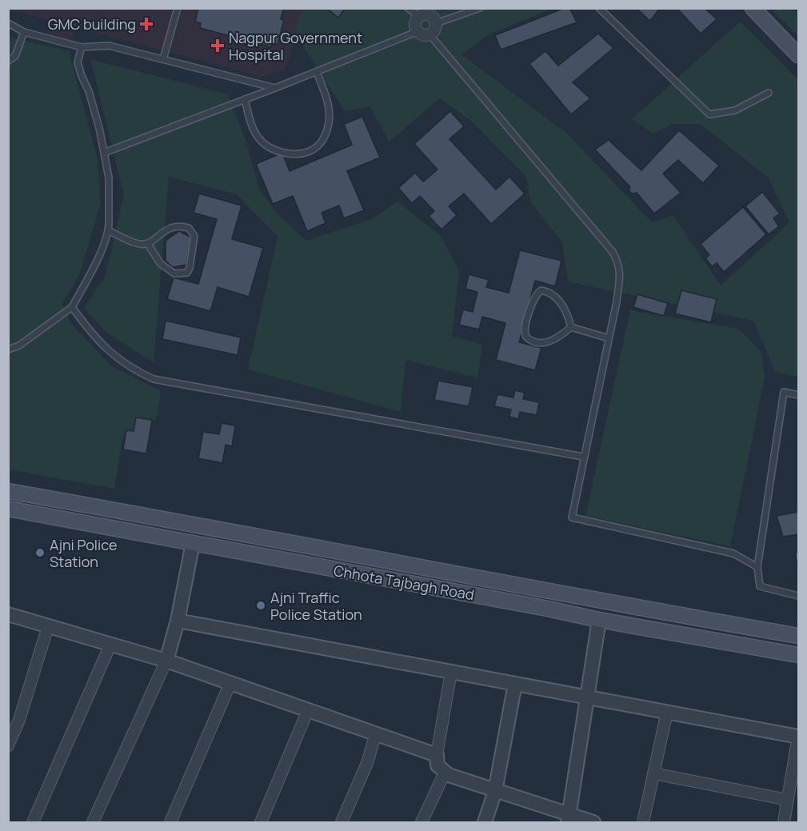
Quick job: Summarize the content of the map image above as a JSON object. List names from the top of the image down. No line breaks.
{"streets":{"main road":["Chhota Tajbagh Road"]},"places":{"health":["GMC building","Nagpur Government Hospital"],"other":["Ajni Police Station","Ajni Traffic Police Station"]}}
